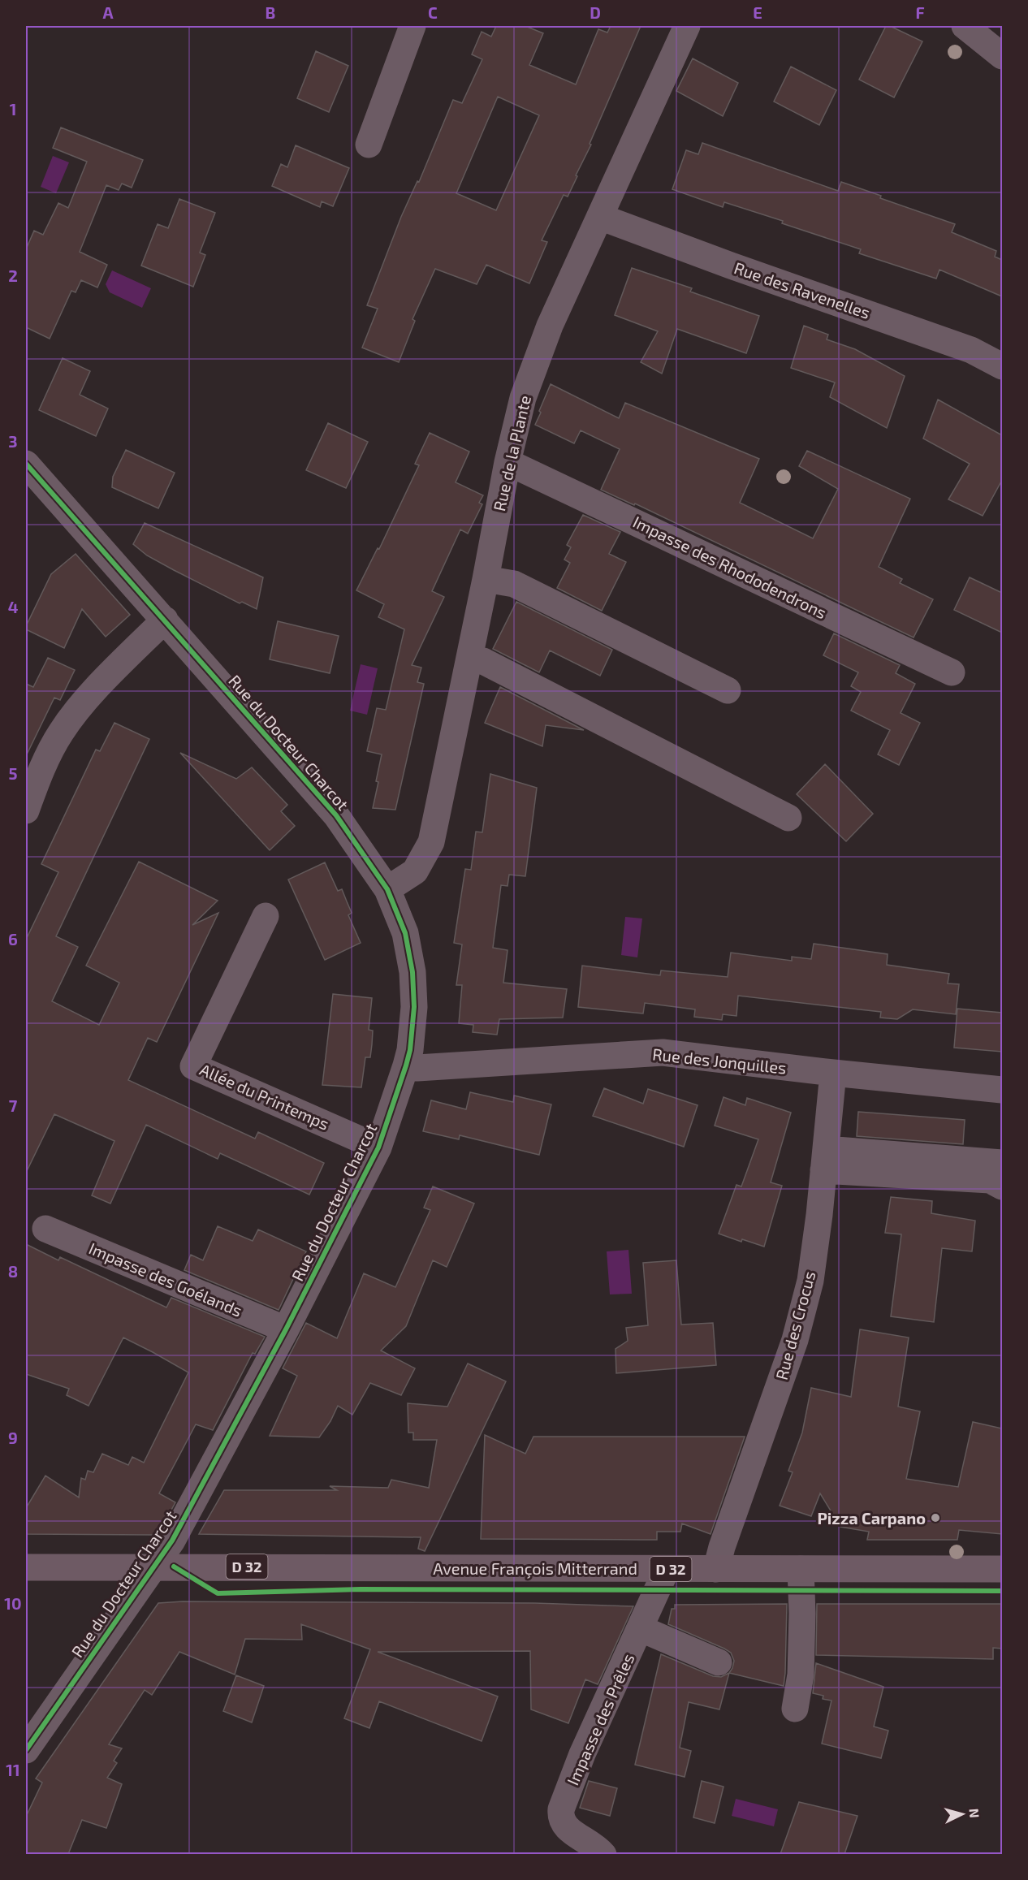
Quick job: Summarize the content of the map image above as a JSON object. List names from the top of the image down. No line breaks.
{"streets":{"main road":["D 32","Avenue François Mitterrand"],"street":["Rue des Ravenelles","Rue de la Plante","Impasse des Rhododendrons","Rue du Docteur Charcot","Rue des Jonquilles","Allée du Printemps","Impasse des Goélands","Rue des Crocus","Impasse des Prêles"]},"crossings":[["Rue des Ravenelles","Rue de la Plante"],["Rue de la Plante","Impasse des Rhododendrons"],["Rue de la Plante","Rue du Docteur Charcot"],["Rue du Docteur Charcot","Rue des Jonquilles"],["Rue du Docteur Charcot","Allée du Printemps"],["Rue du Docteur Charcot","Impasse des Goélands"],["Rue du Docteur Charcot","D 32"],["Rue du Docteur Charcot","Avenue François Mitterrand"],["Rue des Jonquilles","Rue des Crocus"],["Rue des Crocus","Avenue François Mitterrand"],["D 32","Avenue François Mitterrand"],["Avenue François Mitterrand","Impasse des Prêles"]],"places":["Pizza Carpano"],"north":"right","grid":{"columns":["A","B","C","D","E","F"],"rows":["1","2","3","4","5","6","7","8","9","10","11"]}}
